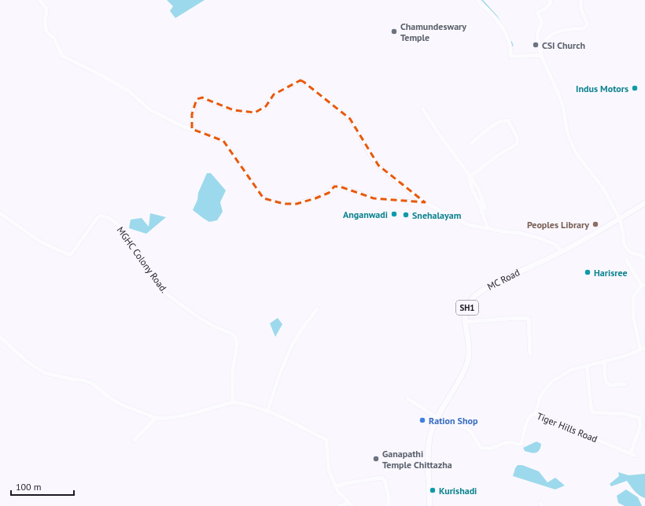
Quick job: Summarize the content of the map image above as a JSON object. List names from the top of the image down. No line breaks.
{"streets":{"main road":["MC Road","SH1"],"street":["MGHC Colony Road.","Tiger Hills Road"]},"crossings":[["MC Road","Tiger Hills Road"]],"places":["Chamundeswary Temple","CSI Church","Indus Motors","Anganwadi","Snehalayam","Peoples Library","Harisree","Ration Shop","Ganapathi Temple Chittazha","Kurishadi"],"scale_bar":"100 m"}
